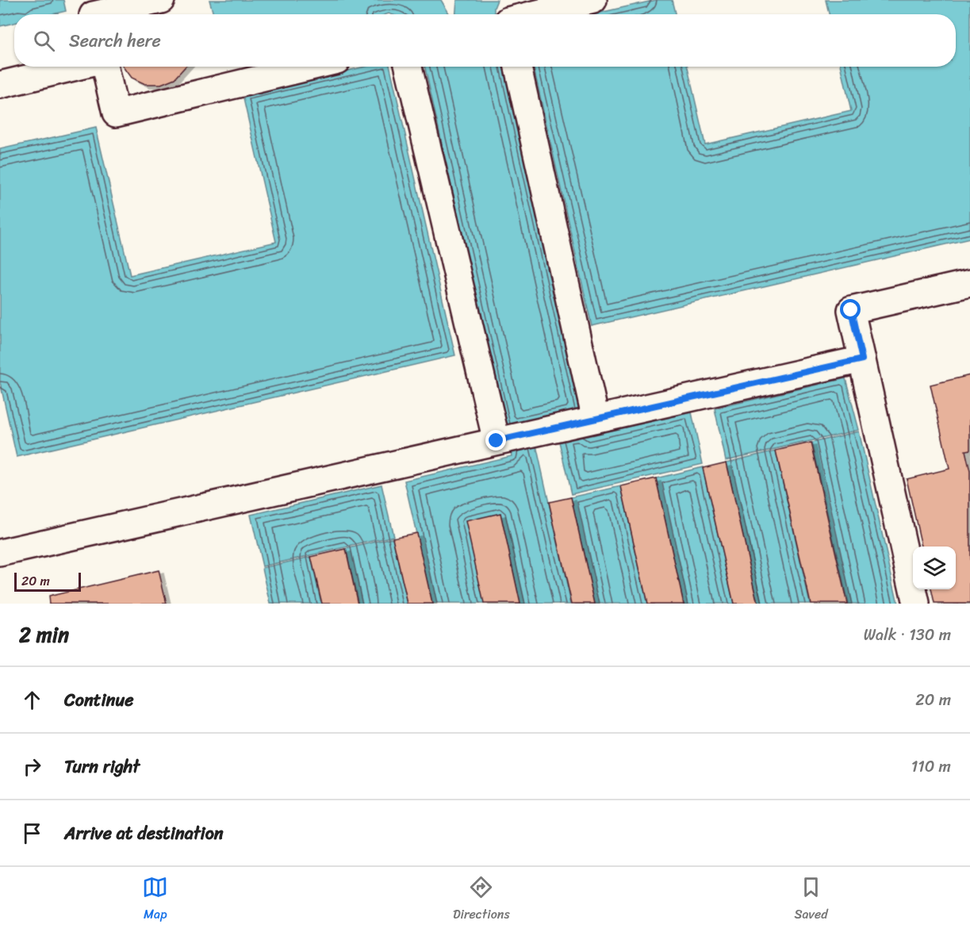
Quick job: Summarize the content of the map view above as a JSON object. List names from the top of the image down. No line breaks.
{"scale_bar":"20 m","page":{"search":"Search here","scale":"20 m","heading":["2 min","Walk · 130 m"],"list":[["Continue","20 m"],["Turn right","110 m"],"Arrive at destination"],"nav":["Map","Directions","Saved"]}}
